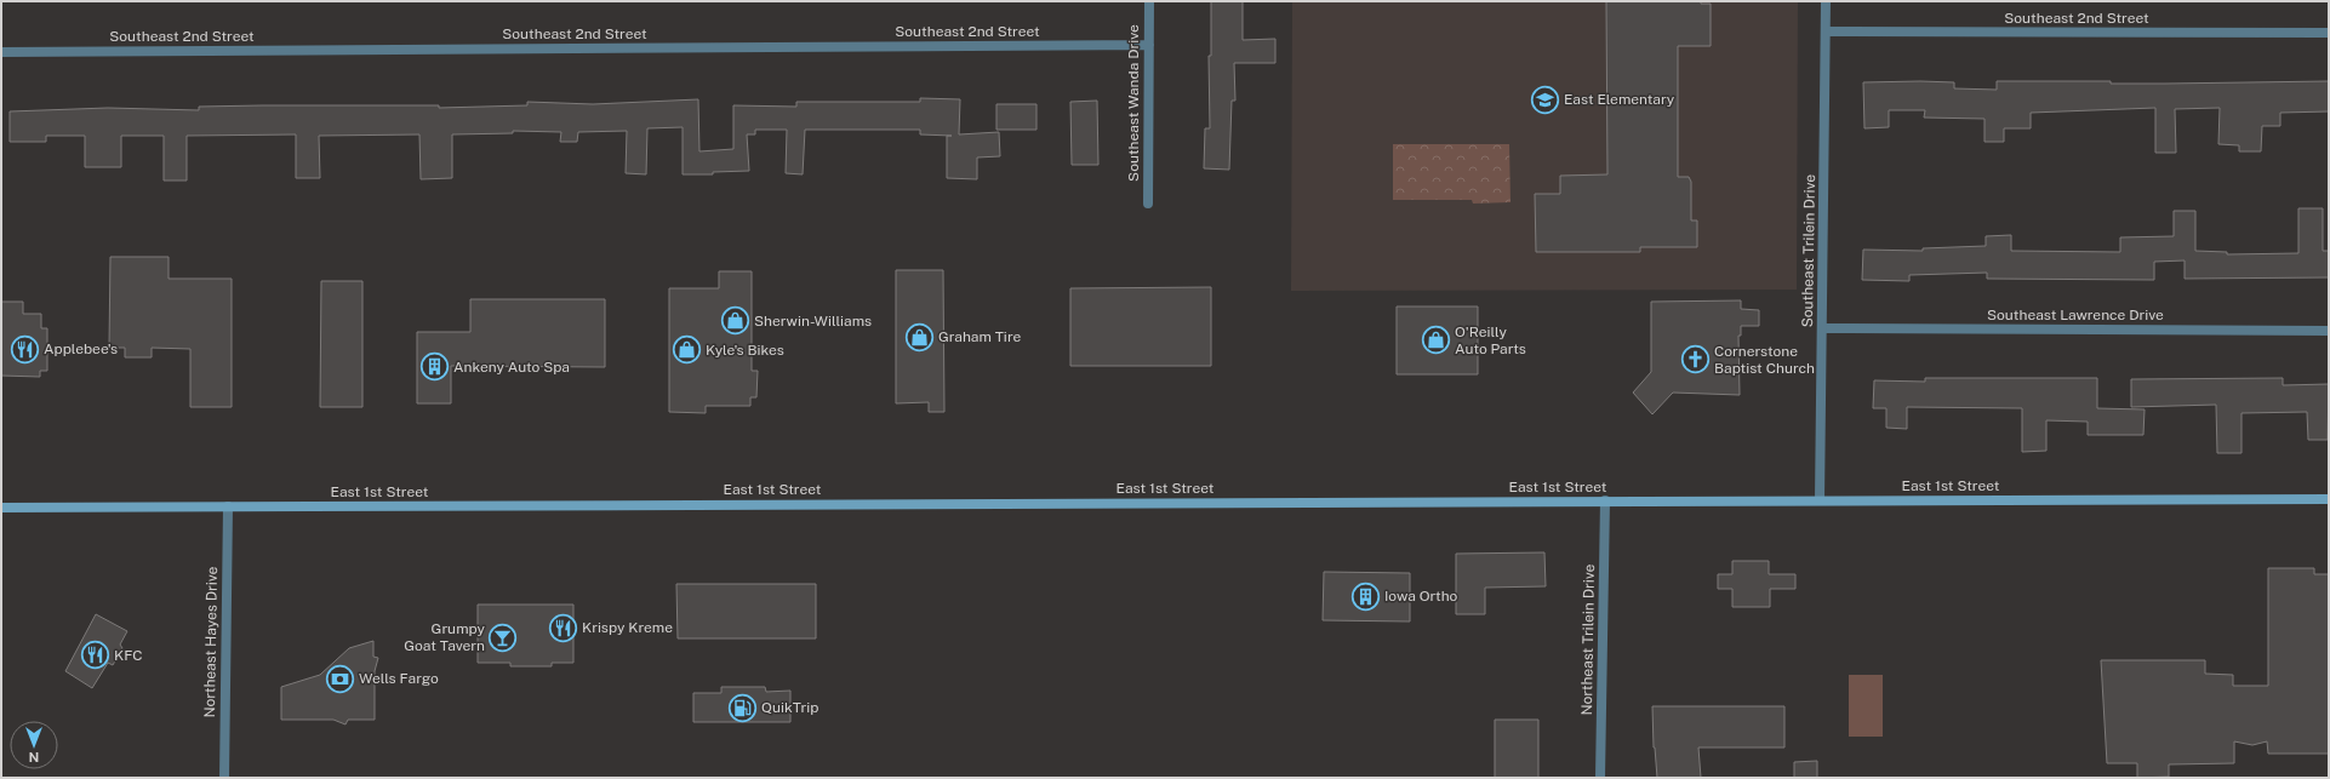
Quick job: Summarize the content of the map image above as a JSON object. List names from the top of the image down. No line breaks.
{"streets":{"main road":["East 1st Street"],"street":["Southeast 2nd Street","Southeast Wanda Drive","Southeast Trilein Drive","Southeast Lawrence Drive","Northeast Trilein Drive","Northeast Hayes Drive"]},"crossings":[["Southeast 2nd Street","Southeast Wanda Drive"],["Southeast 2nd Street","Southeast Trilein Drive"],["Southeast Trilein Drive","Southeast Lawrence Drive"],["Southeast Trilein Drive","East 1st Street"],["East 1st Street","Northeast Trilein Drive"],["East 1st Street","Northeast Hayes Drive"]],"places":{"school or university":["East Elementary"],"shop":["Sherwin-Williams","Graham Tire","O'Reilly Auto Parts","Kyle's Bikes"],"restaurant":["Applebee's","Krispy Kreme","KFC"],"church":["Cornerstone Baptist Church"],"building":["Ankeny Auto Spa","Iowa Ortho"],"bar":["Grumpy Goat Tavern"],"bank":["Wells Fargo"],"fuel station":["QuikTrip"]},"north":"bottom"}
